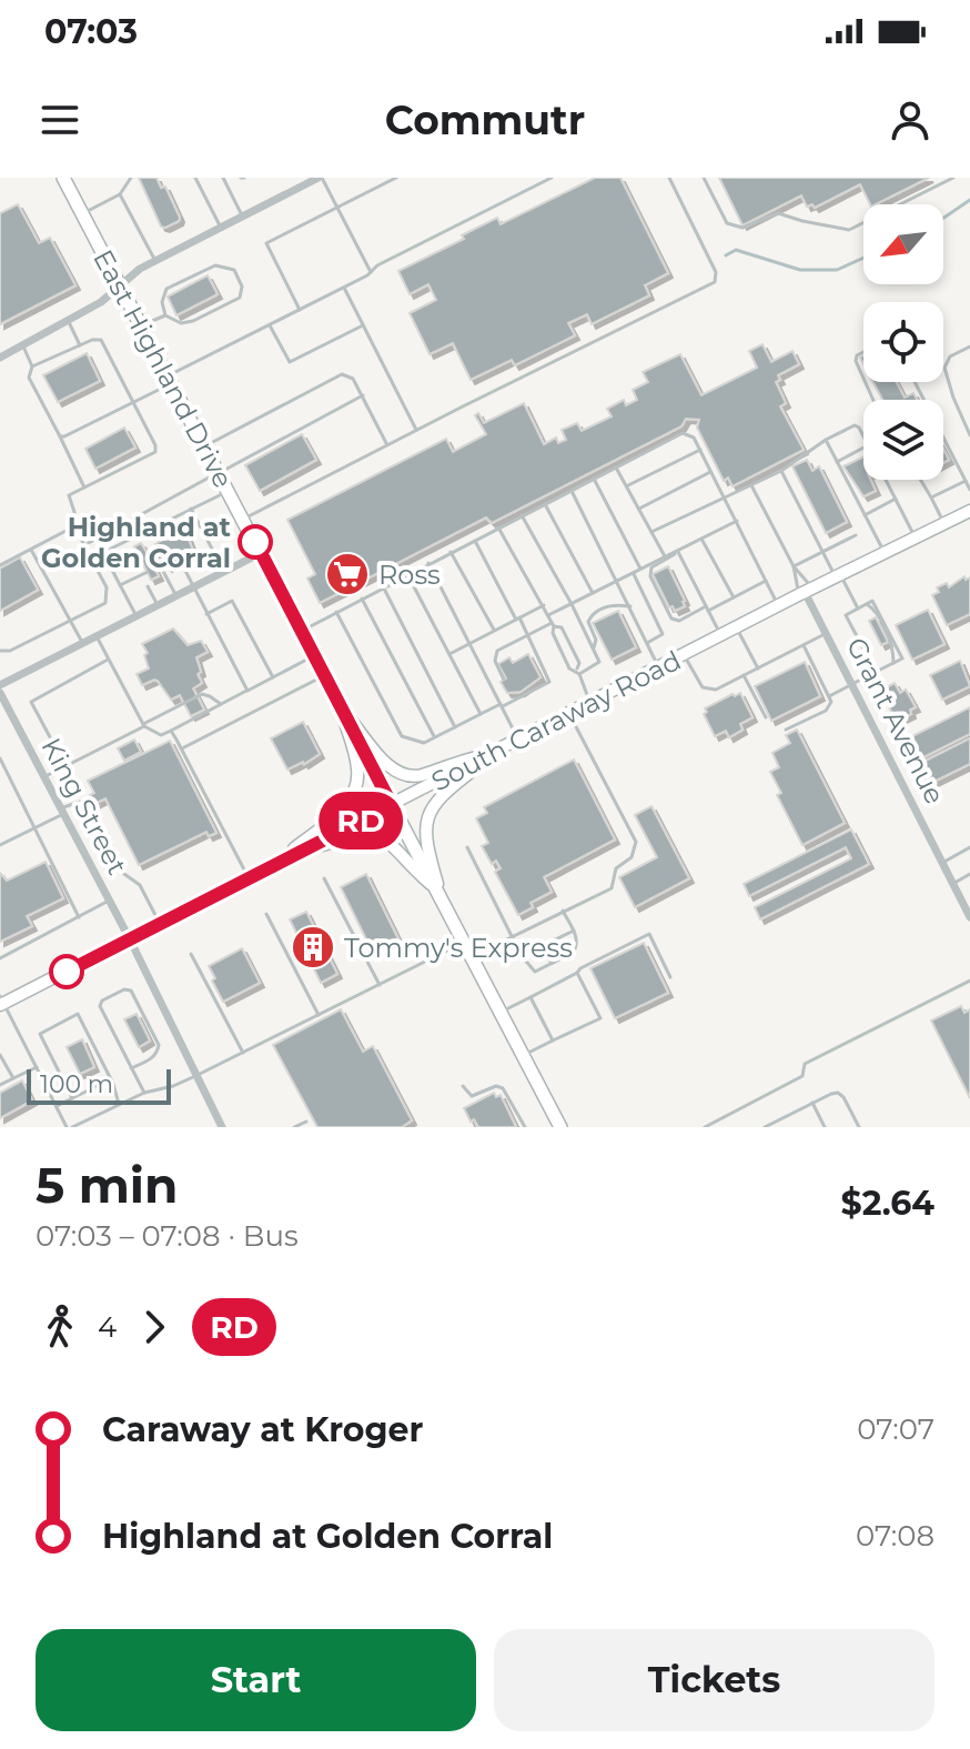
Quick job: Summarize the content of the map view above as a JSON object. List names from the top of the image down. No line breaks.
{"streets":{"main road":["East Highland Drive","South Caraway Road"],"street":["Grant Avenue","King Street"]},"crossings":[["East Highland Drive","South Caraway Road"],["South Caraway Road","Grant Avenue"],["South Caraway Road","King Street"]],"places":{"other":["Highland at Golden Corral"],"supermarket":["Ross"],"building":["Tommy's Express"]},"lines":["bus line RD"],"scale_bar":"100 m","north":"bottom left","page":{"status":"07:03","header":"Commutr","on_map":"RD","scale":"100 m","heading":["5 min","07:03 – 07:08 · Bus","$2.64"],"legs":["4","RD"],"list":[{"name":"Caraway at Kroger","value":"07:07"},{"name":"Highland at Golden Corral","value":"07:08"}],"buttons":["Start","Tickets"]}}
